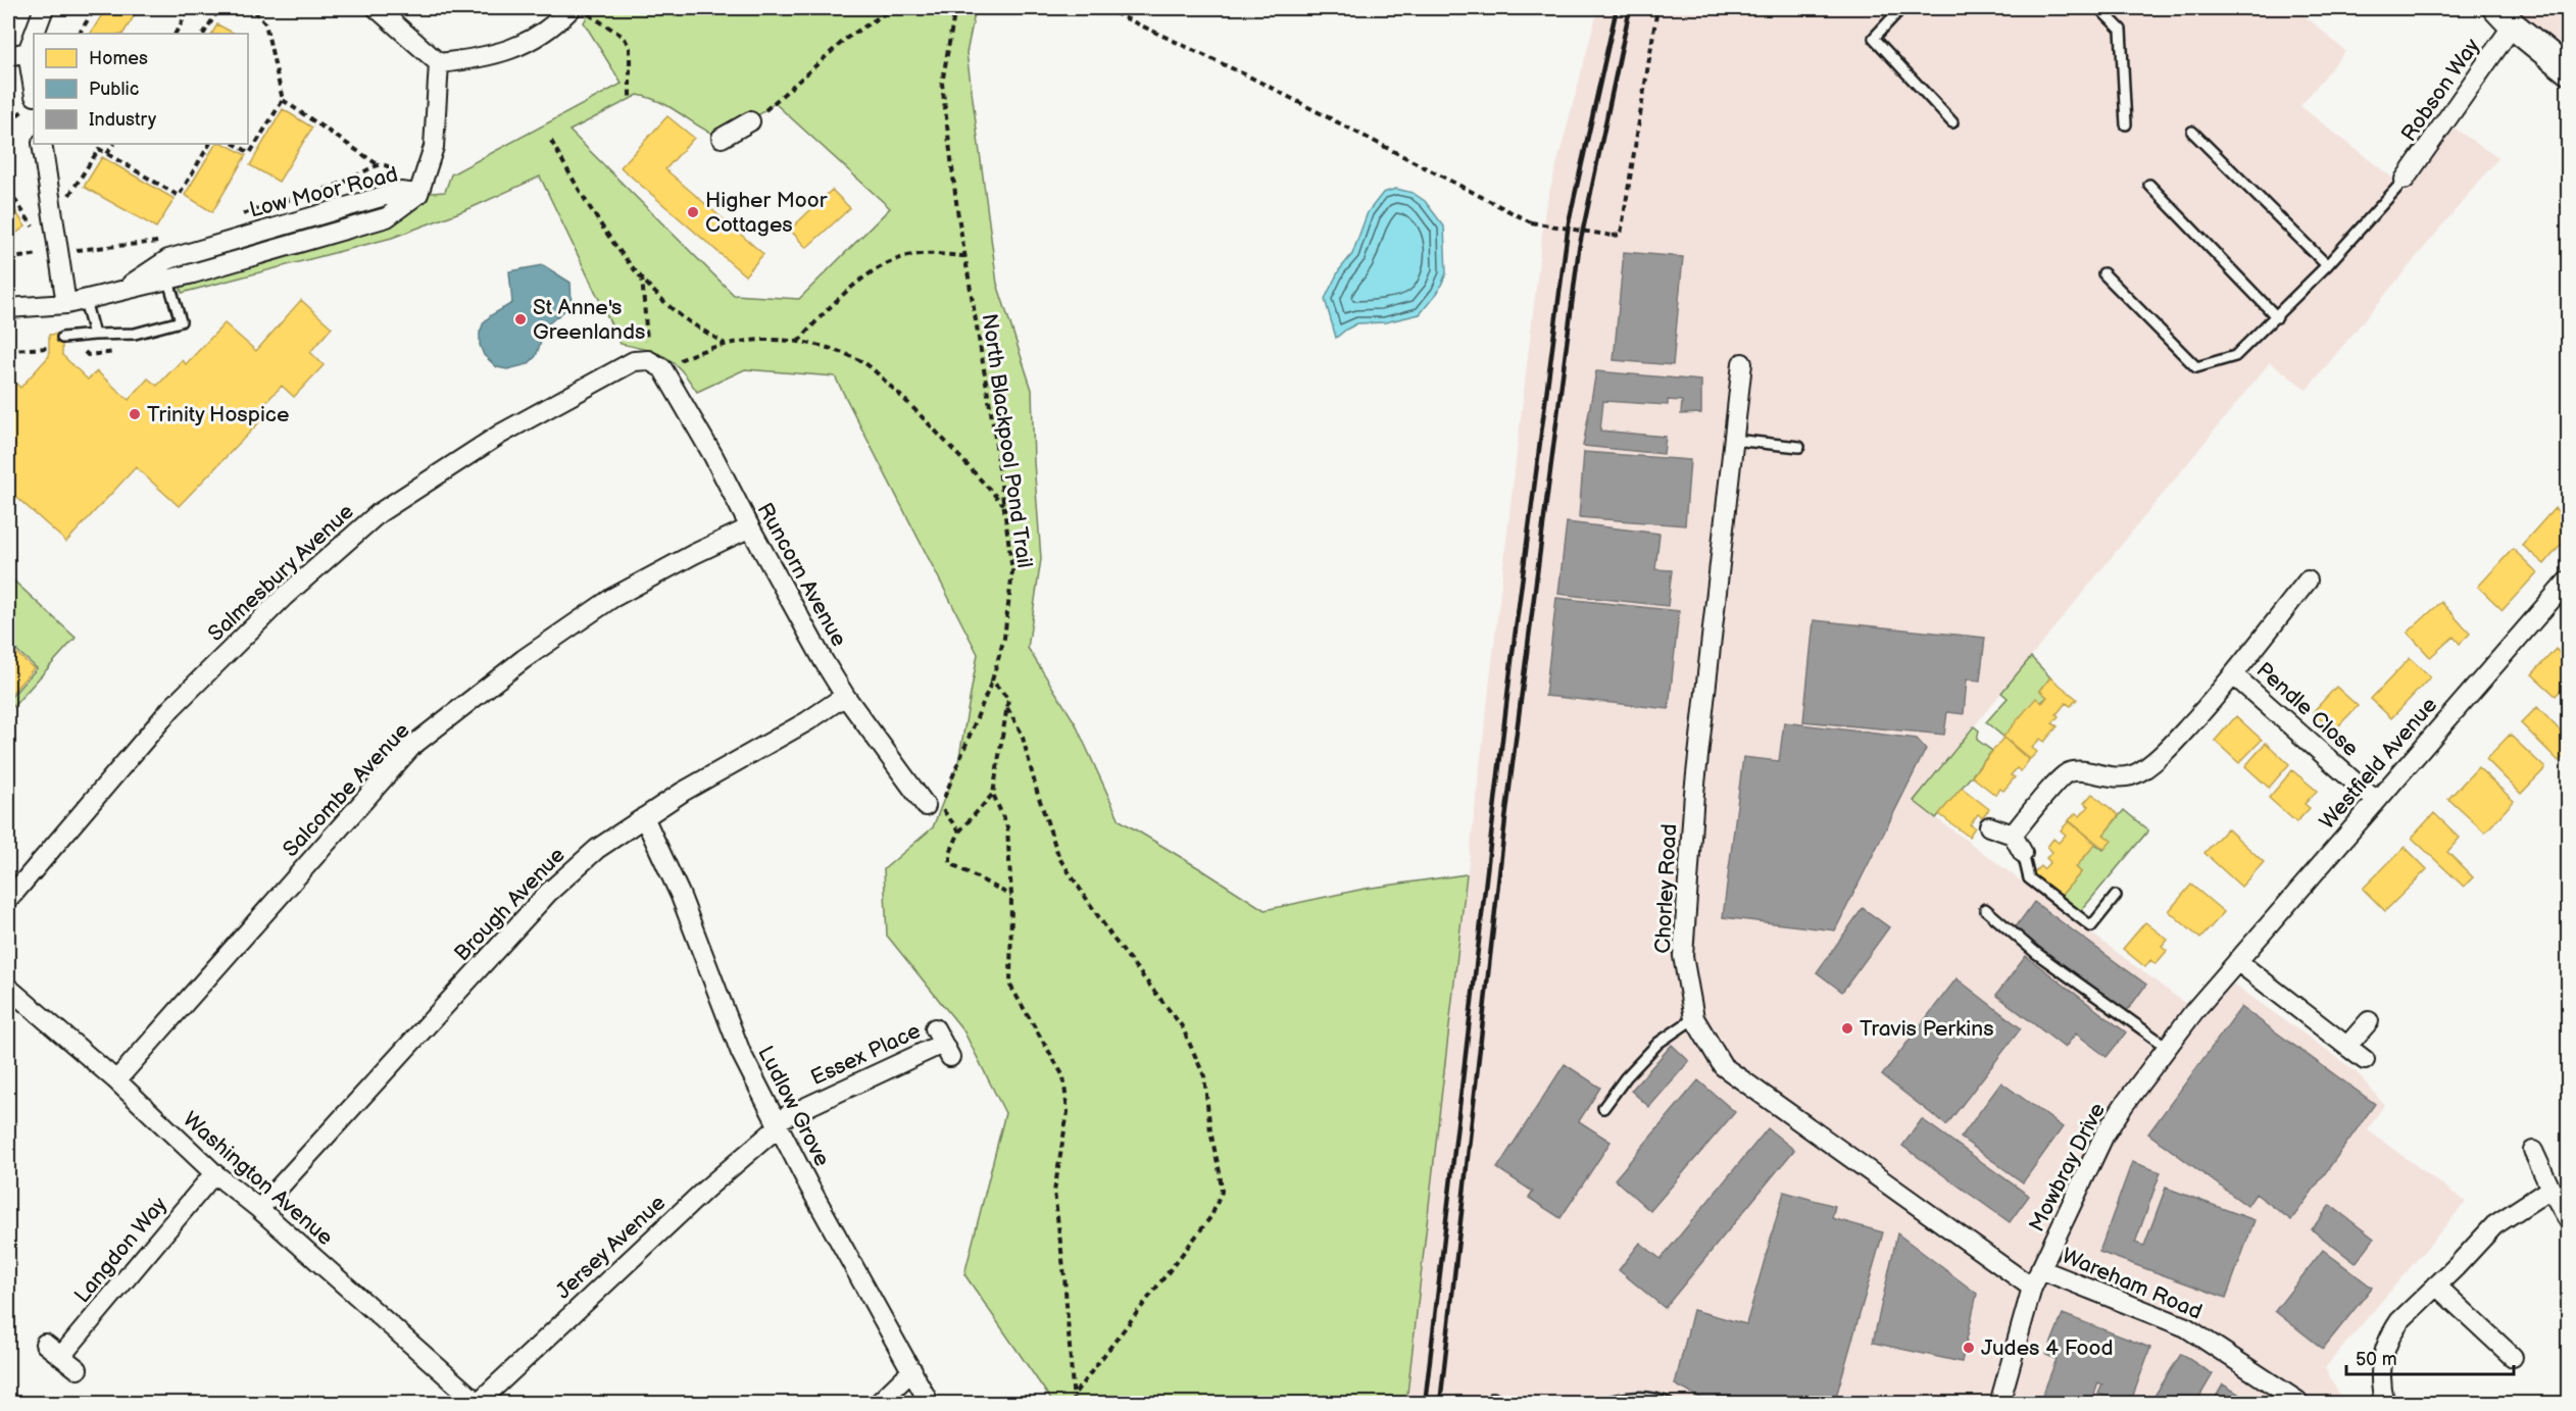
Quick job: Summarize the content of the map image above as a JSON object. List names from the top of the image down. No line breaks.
{"streets":{"street":["Robson Way","Low Moor Road","Salmesbury Avenue","Runcorn Avenue","Pendle Close","Westfield Avenue","Salcombe Avenue","Chorley Road","Brough Avenue","Essex Place","Ludlow Grove","Mowbray Drive","Washington Avenue","Jersey Avenue","Langdon Way","Wareham Road"],"path":["North Blackpool Pond Trail"]},"crossings":[["Salmesbury Avenue","Runcorn Avenue"],["Runcorn Avenue","Salcombe Avenue"],["Runcorn Avenue","Brough Avenue"],["Pendle Close","Westfield Avenue"],["Westfield Avenue","Mowbray Drive"],["Salcombe Avenue","Washington Avenue"],["Chorley Road","Mowbray Drive"],["Brough Avenue","Ludlow Grove"],["Brough Avenue","Washington Avenue"],["Essex Place","Ludlow Grove"],["Essex Place","Jersey Avenue"],["Ludlow Grove","Jersey Avenue"],["Mowbray Drive","Wareham Road"],["Washington Avenue","Jersey Avenue"],["Washington Avenue","Langdon Way"]],"places":["Higher Moor Cottages","St Anne's Greenlands","Trinity Hospice","Travis Perkins","Judes 4 Food"],"legend":["Homes","Public","Industry"],"scale_bar":"50 m"}
